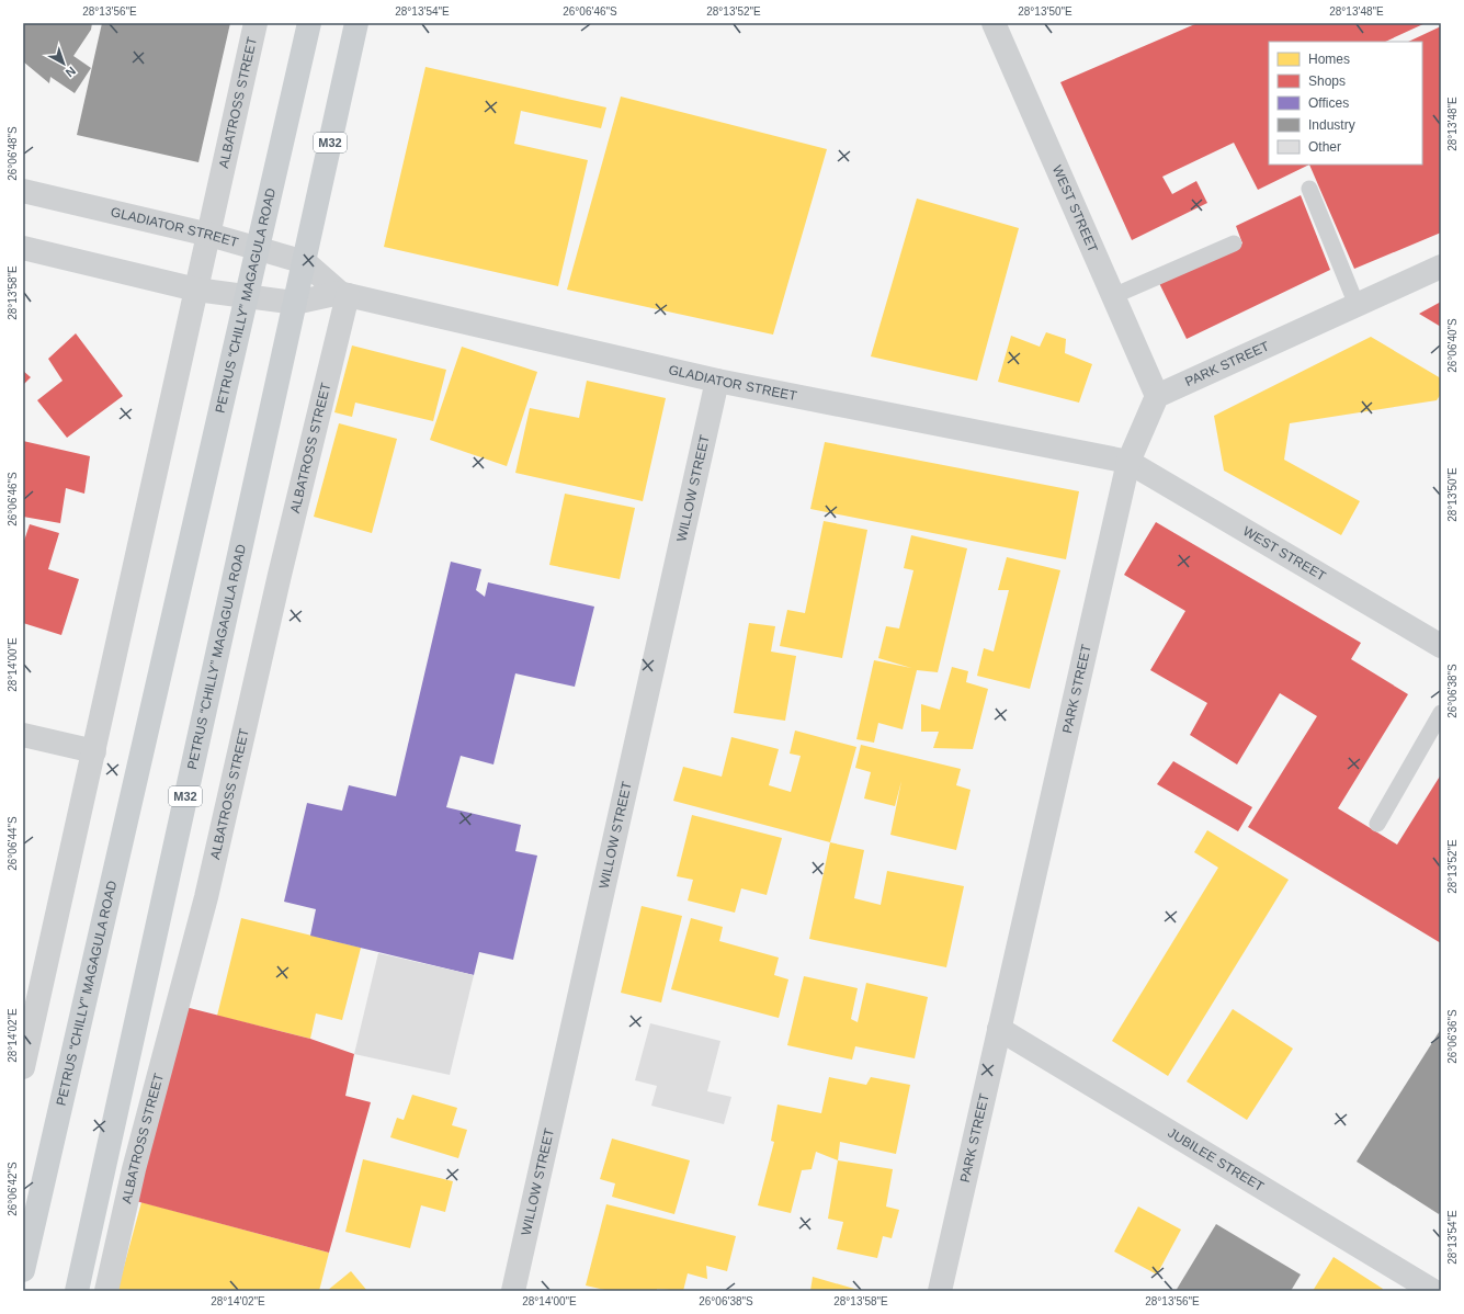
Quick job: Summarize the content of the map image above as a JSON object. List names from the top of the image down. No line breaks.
{"streets":{"main road":["M32","PETRUS “CHILLY” MAGAGULA ROAD"],"street":["ALBATROSS STREET","WEST STREET","GLADIATOR STREET","PARK STREET","WILLOW STREET","JUBILEE STREET"]},"crossings":[["ALBATROSS STREET","GLADIATOR STREET"],["WEST STREET","GLADIATOR STREET"],["WEST STREET","PARK STREET"],["GLADIATOR STREET","PETRUS “CHILLY” MAGAGULA ROAD"],["GLADIATOR STREET","PARK STREET"],["GLADIATOR STREET","WILLOW STREET"],["PARK STREET","JUBILEE STREET"]],"legend":["Homes","Shops","Offices","Industry","Other"],"north":"bottom right","coordinates":["28°13'56\"E","28°13'54\"E","26°06'46\"S","28°13'52\"E","28°13'50\"E","28°13'48\"E","26°06'48\"S","28°13'58\"E","26°06'40\"S","28°14'00\"E","26°06'38\"S","26°06'44\"S","28°14'02\"E","26°06'36\"S","26°06'42\"S"]}
